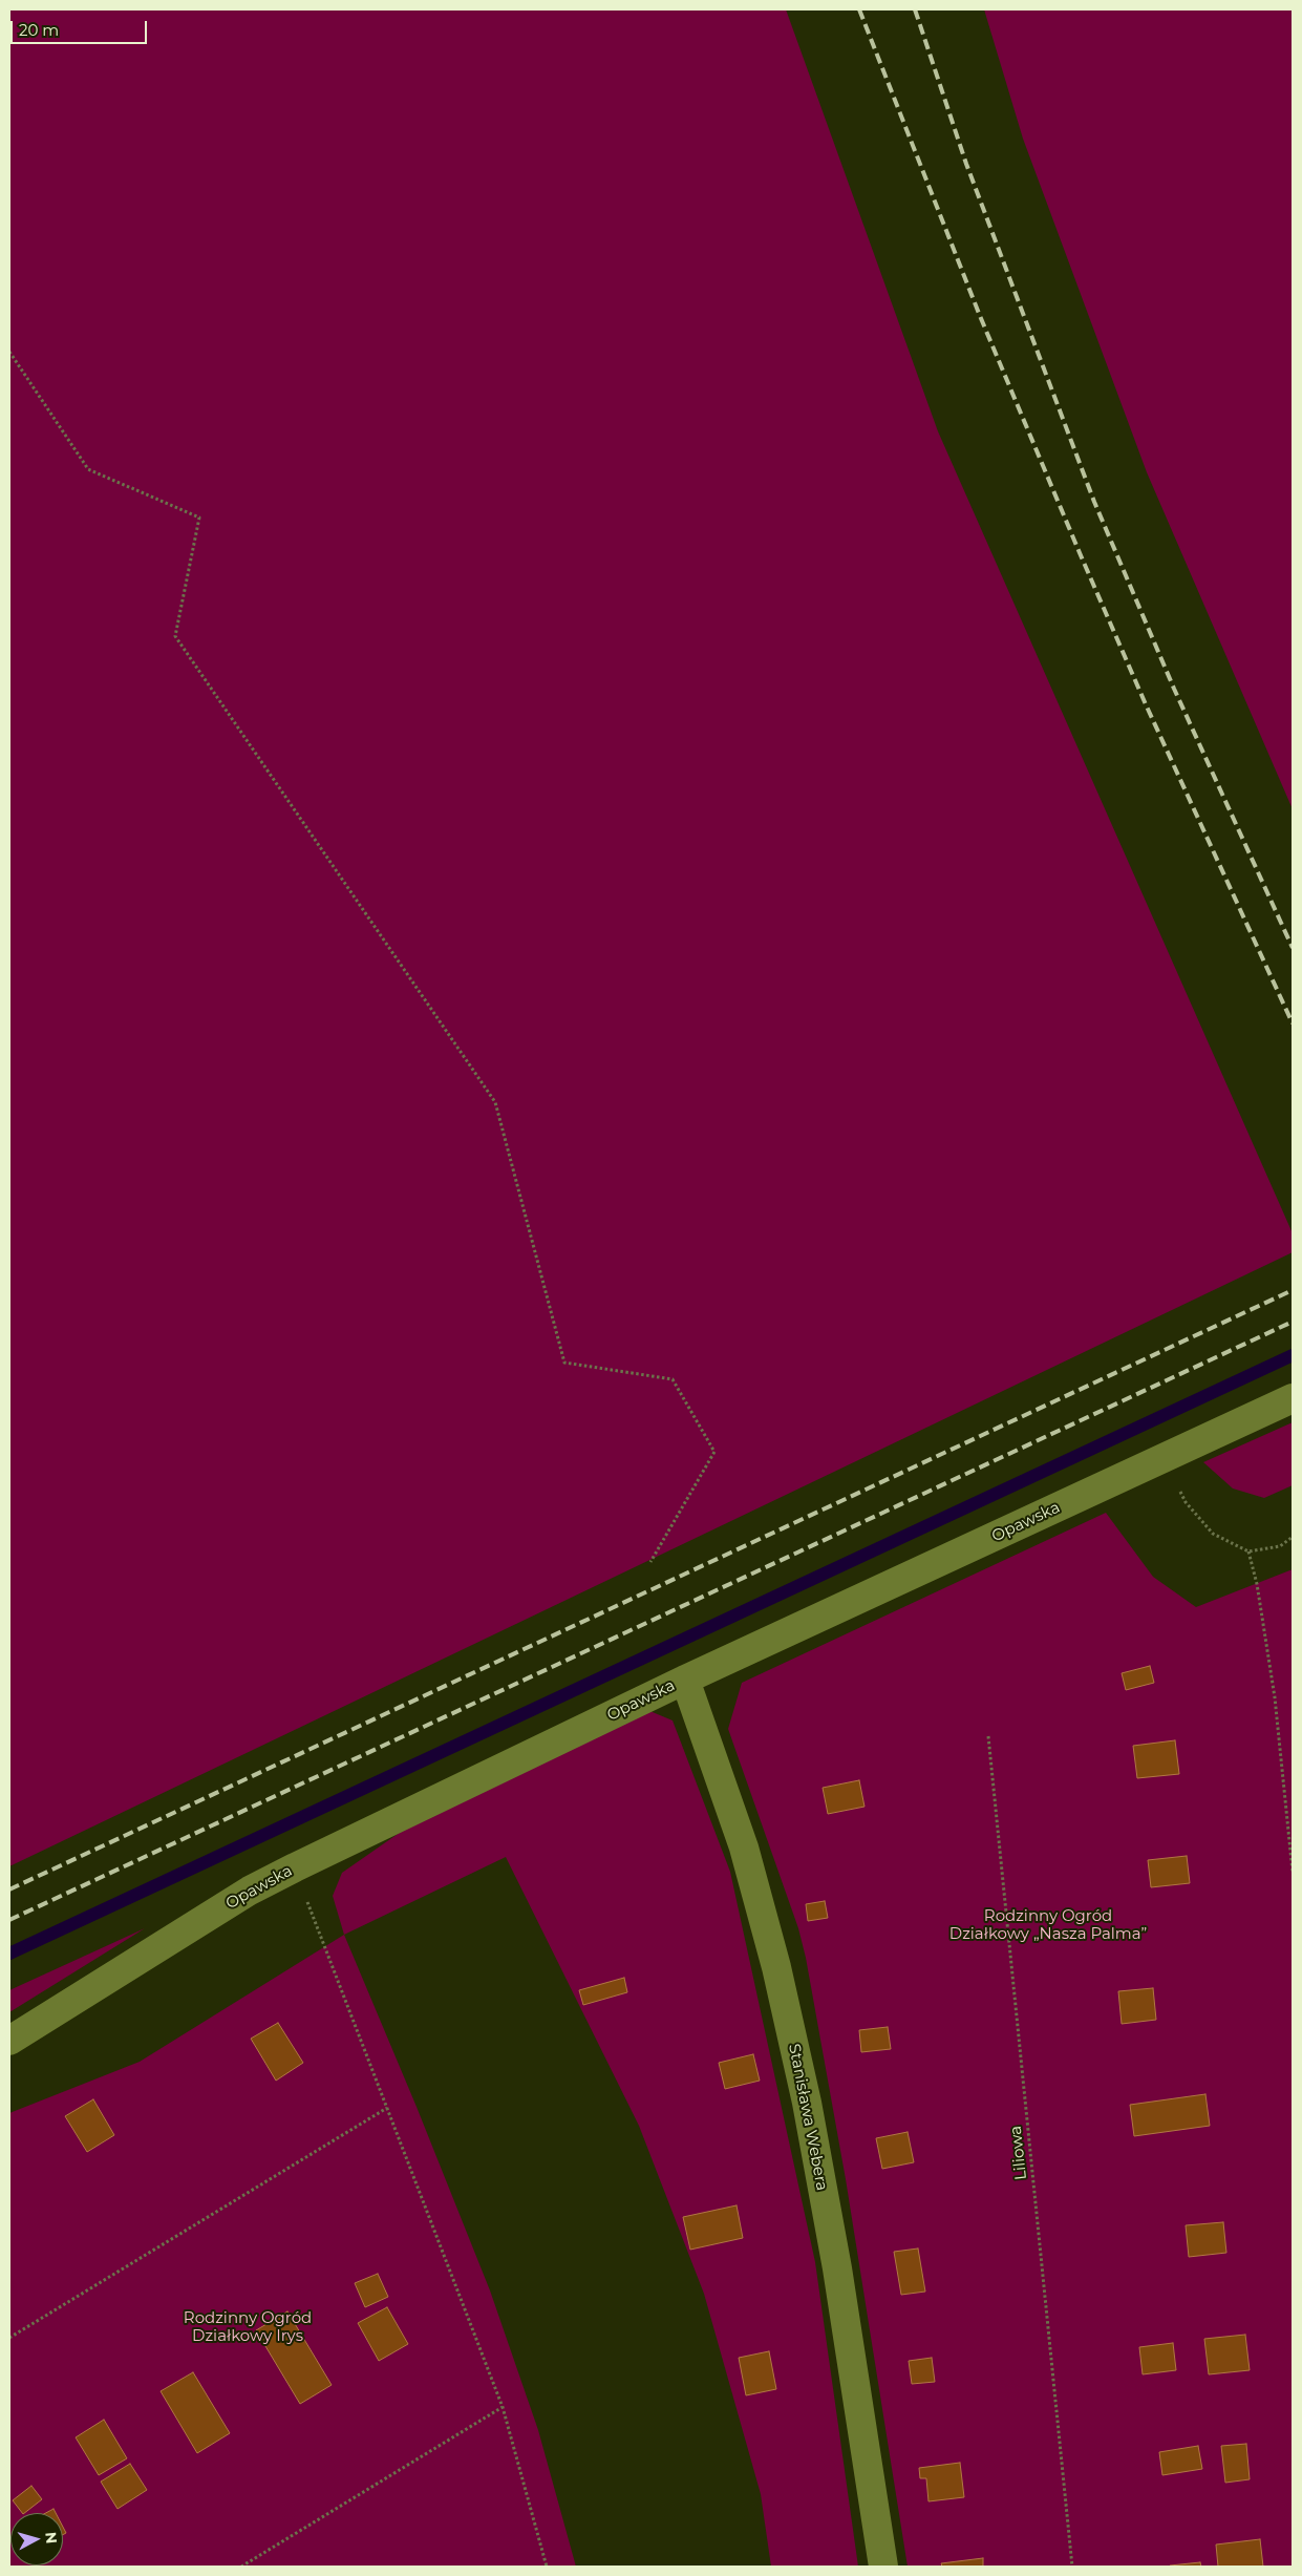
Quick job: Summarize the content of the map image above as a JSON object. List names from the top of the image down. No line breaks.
{"streets":{"street":["Opawska","Stanisława Webera"],"path":["Liliowa"]},"crossings":[["Opawska","Stanisława Webera"]],"parks":["Rodzinny Ogród Działkowy „Nasza Palma”","Rodzinny Ogród Działkowy Irys"],"scale_bar":"20 m","north":"right"}
